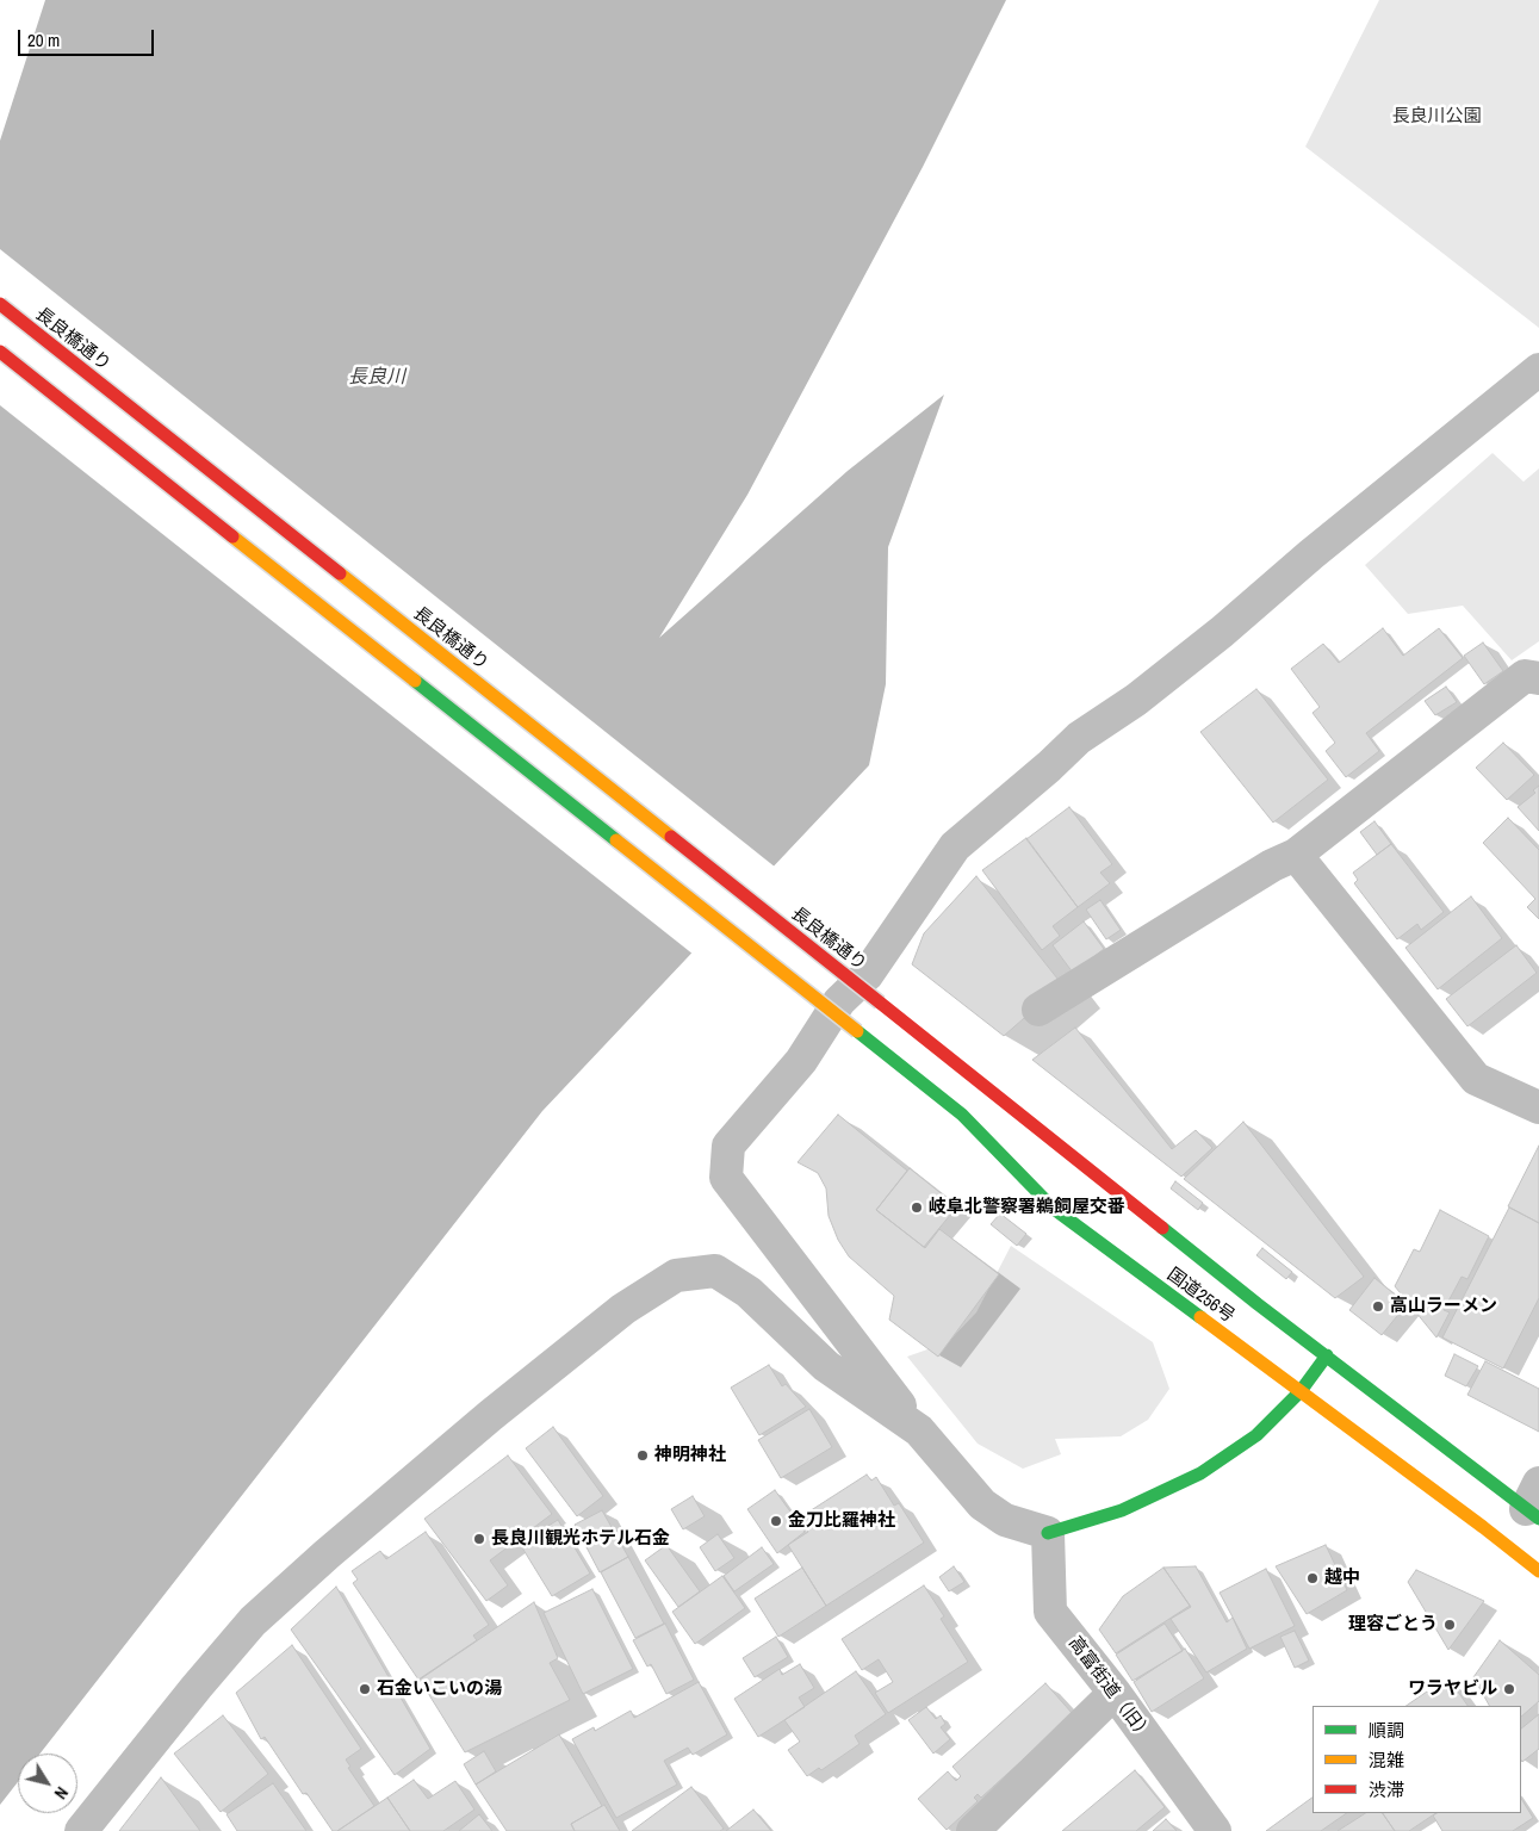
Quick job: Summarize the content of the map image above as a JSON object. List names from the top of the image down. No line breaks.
{"streets":{"main road":["長良橋通り","国道256号"],"street":["高富街道（旧）"]},"crossings":[["長良橋通り","国道256号"]],"water":["長良川"],"parks":["長良川公園"],"places":["岐阜北警察署鵜飼屋交番","高山ラーメン","神明神社","金刀比羅神社","長良川観光ホテル石金","越中","理容ごとう","石金いこいの湯","ワラヤビル"],"legend":["順調","混雑","渋滞"],"scale_bar":"20 m","north":"bottom right"}
